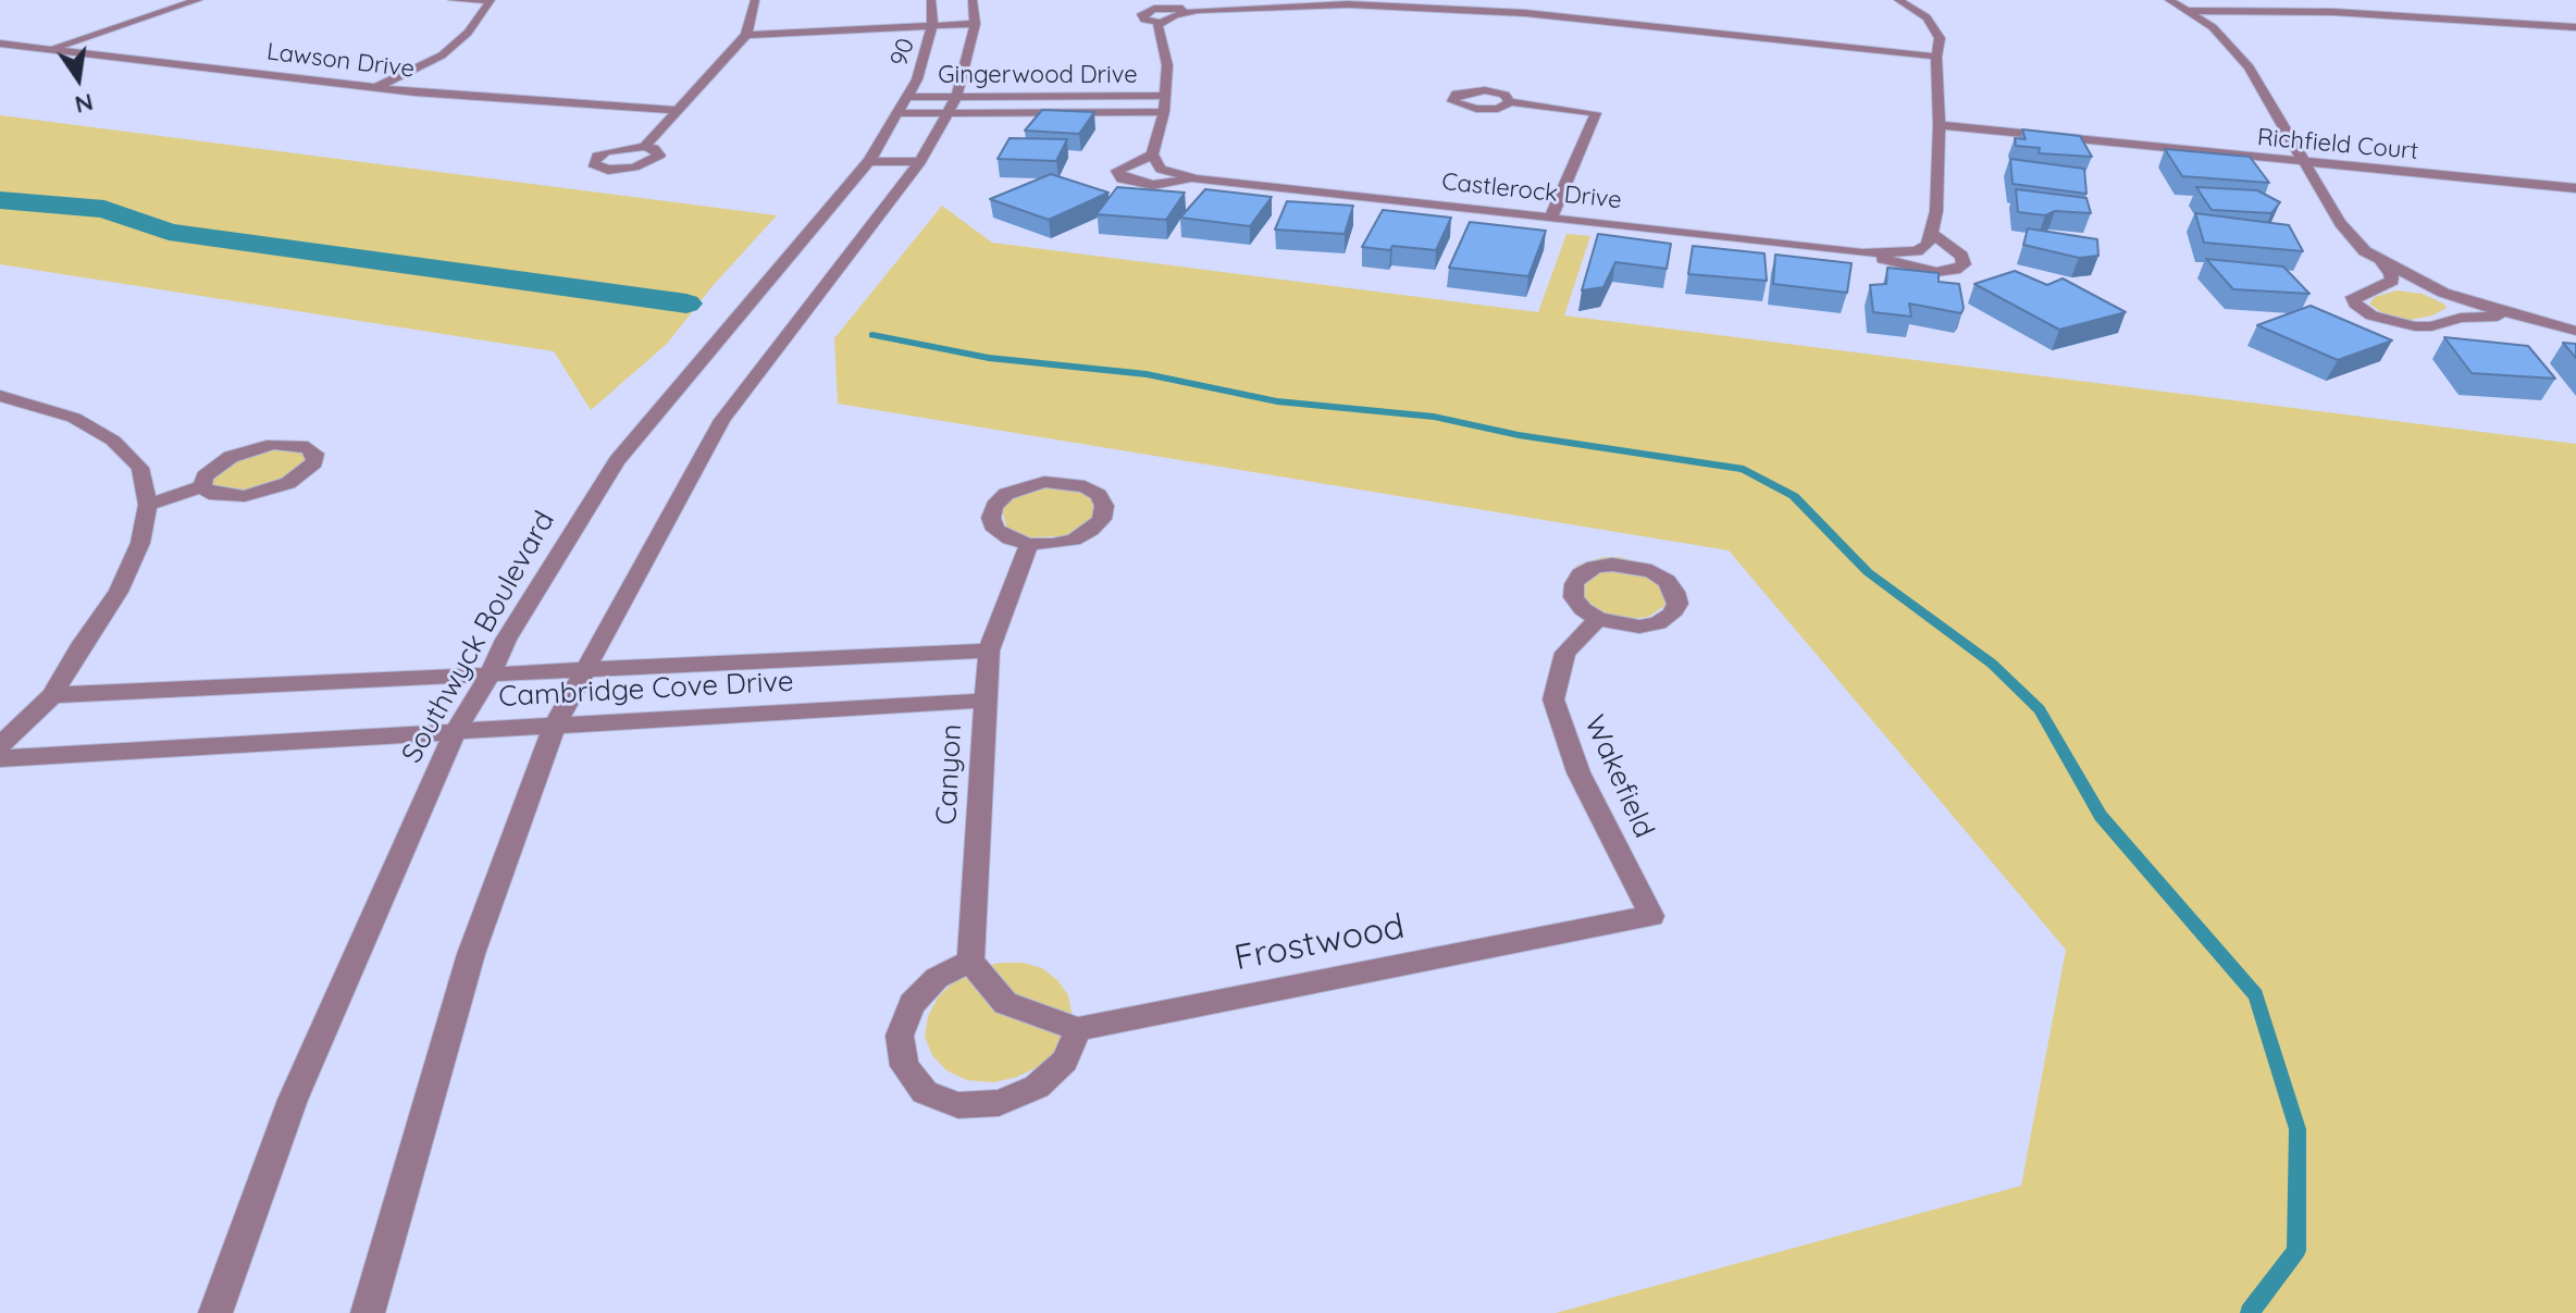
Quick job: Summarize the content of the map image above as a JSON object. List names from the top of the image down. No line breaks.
{"streets":{"street":["90","Lawson Drive","Gingerwood Drive","Richfield Court","Castlerock Drive","Southwyck Boulevard","Cambridge Cove Drive","Canyon","Wakefield","Frostwood"]},"crossings":[["90","Gingerwood Drive"],["90","Southwyck Boulevard"],["Gingerwood Drive","Southwyck Boulevard"],["Southwyck Boulevard","Cambridge Cove Drive"],["Cambridge Cove Drive","Canyon"],["Wakefield","Frostwood"]],"north":"bottom"}
